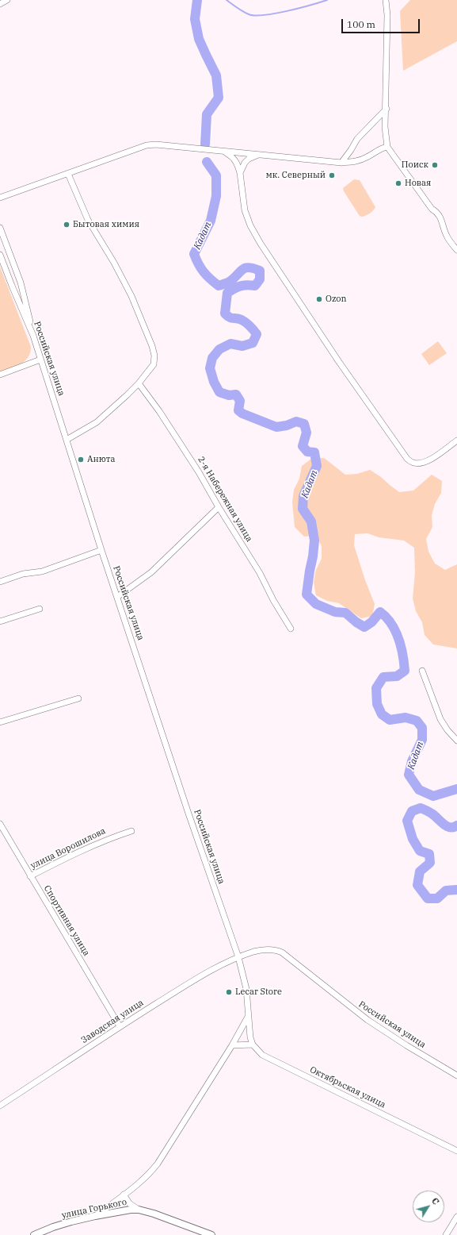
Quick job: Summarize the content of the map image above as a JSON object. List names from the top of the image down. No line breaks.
{"streets":{"main road":["улица Горького"],"street":["Российская улица","2-я Набережная улица","улица Ворошилова","Спортивная улица","Заводская улица","Октябрьская улица"]},"crossings":[["Российская улица","Заводская улица"],["Российская улица","Октябрьская улица"],["улица Ворошилова","Спортивная улица"],["Спортивная улица","Заводская улица"]],"water":["Кадат"],"places":["Поиск","мк. Северный","Новая","Бытовая химия","Ozon","Анюта","Lecar Store"],"scale_bar":"100 m","north":"top right"}
